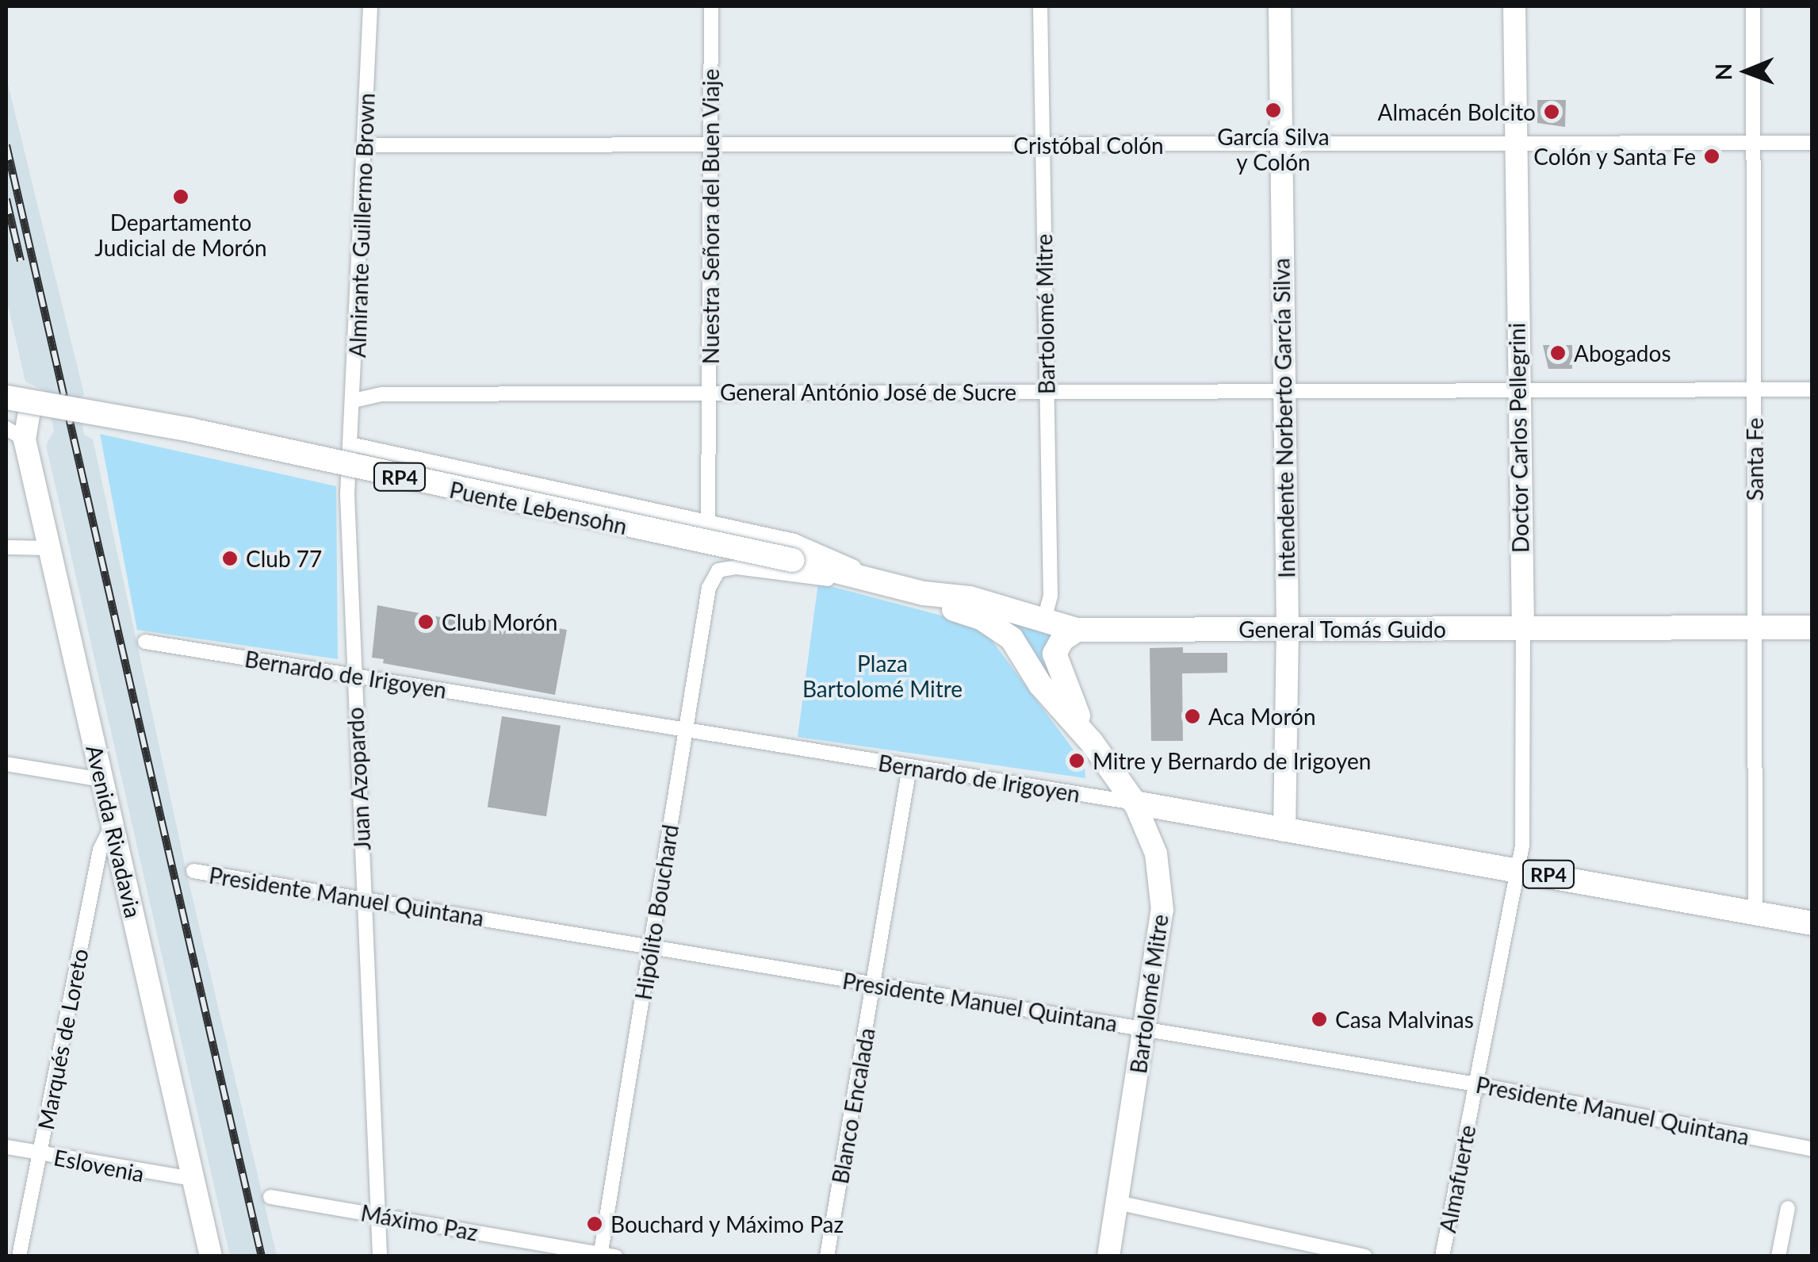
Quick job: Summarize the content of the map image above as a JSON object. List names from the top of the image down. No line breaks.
{"streets":{"main road":["Bartolomé Mitre","RP4","Puente Lebensohn","General Tomás Guido","Bernardo de Irigoyen"],"street":["Cristóbal Colón","Nuestra Señora del Buen Viaje","Almirante Guillermo Brown","General António José de Sucre","Intendente Norberto García Silva","Doctor Carlos Pellegrini","Santa Fe","Juan Azopardo","Avenida Rivadavia","Presidente Manuel Quintana","Hipólito Bouchard","Marqués de Loreto","Blanco Encalada","Eslovenia","Almafuerte","Máximo Paz"]},"crossings":[["Cristóbal Colón","Nuestra Señora del Buen Viaje"],["Cristóbal Colón","Almirante Guillermo Brown"],["Cristóbal Colón","Bartolomé Mitre"],["Cristóbal Colón","Intendente Norberto García Silva"],["Cristóbal Colón","Doctor Carlos Pellegrini"],["Cristóbal Colón","Santa Fe"],["Nuestra Señora del Buen Viaje","General António José de Sucre"],["Nuestra Señora del Buen Viaje","General Tomás Guido"],["Almirante Guillermo Brown","General António José de Sucre"],["Almirante Guillermo Brown","General Tomás Guido"],["Almirante Guillermo Brown","Juan Azopardo"],["Bartolomé Mitre","General António José de Sucre"],["Bartolomé Mitre","General Tomás Guido"],["Bartolomé Mitre","Bernardo de Irigoyen"],["Bartolomé Mitre","Presidente Manuel Quintana"],["General António José de Sucre","Intendente Norberto García Silva"],["General António José de Sucre","Doctor Carlos Pellegrini"],["General António José de Sucre","Santa Fe"],["Intendente Norberto García Silva","General Tomás Guido"],["Intendente Norberto García Silva","Bernardo de Irigoyen"],["Doctor Carlos Pellegrini","General Tomás Guido"],["Doctor Carlos Pellegrini","Bernardo de Irigoyen"],["Doctor Carlos Pellegrini","Almafuerte"],["Santa Fe","General Tomás Guido"],["Santa Fe","Bernardo de Irigoyen"],["Puente Lebensohn","General Tomás Guido"],["General Tomás Guido","Juan Azopardo"],["General Tomás Guido","Hipólito Bouchard"],["Bernardo de Irigoyen","Juan Azopardo"],["Bernardo de Irigoyen","Hipólito Bouchard"],["Bernardo de Irigoyen","Blanco Encalada"],["Bernardo de Irigoyen","Almafuerte"],["Juan Azopardo","Presidente Manuel Quintana"],["Juan Azopardo","Máximo Paz"],["Avenida Rivadavia","Marqués de Loreto"],["Avenida Rivadavia","Eslovenia"],["Presidente Manuel Quintana","Hipólito Bouchard"],["Presidente Manuel Quintana","Blanco Encalada"],["Presidente Manuel Quintana","Almafuerte"],["Hipólito Bouchard","Máximo Paz"],["Marqués de Loreto","Eslovenia"]],"parks":["Plaza Bartolomé Mitre"],"places":["García Silva y Colón","Almacén Bolcito","Colón y Santa Fe","Departamento Judicial de Morón","Abogados","Club 77","Club Morón","Aca Morón","Mitre y Bernardo de Irigoyen","Casa Malvinas","Bouchard y Máximo Paz"],"north":"left"}
